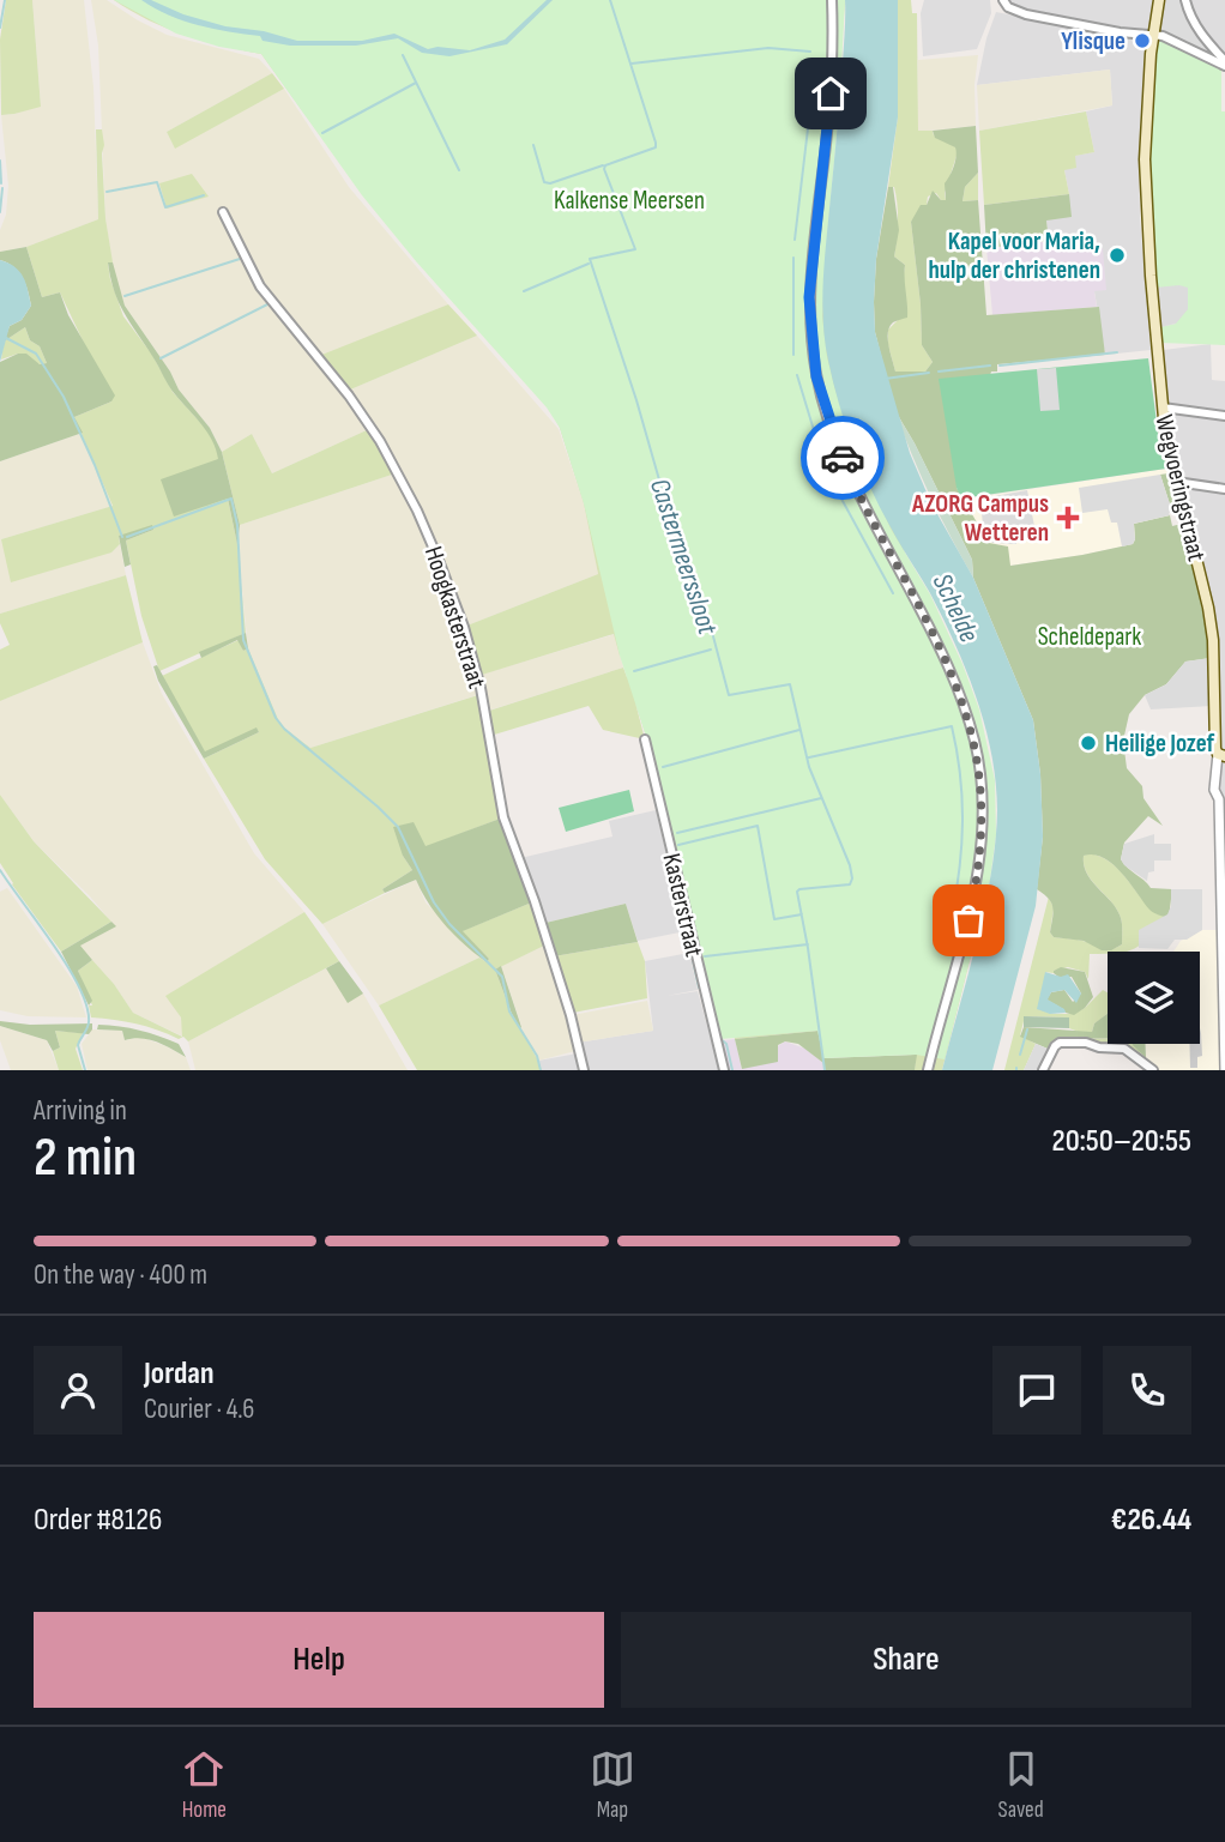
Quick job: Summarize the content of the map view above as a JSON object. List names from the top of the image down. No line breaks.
{"streets":{"main road":["Wegvoeringstraat"],"street":["Hoogkasterstraat","Kasterstraat"]},"water":["Castermeerssloot","Schelde"],"parks":["Kalkense Meersen","Scheldepark"],"places":{"other":["Ylisque","Kapel voor Maria, hulp der christenen","Heilige Jozef"],"health":["AZORG Campus Wetteren"]},"page":{"heading":["2 min","Arriving in","20:50–20:55"],"panel":["Jordan","Courier · 4.6","Order #8126","€26.44"],"bar":"On the way · 400 m","buttons":["Help","Share"],"tabs":["Home","Map","Saved"]}}
